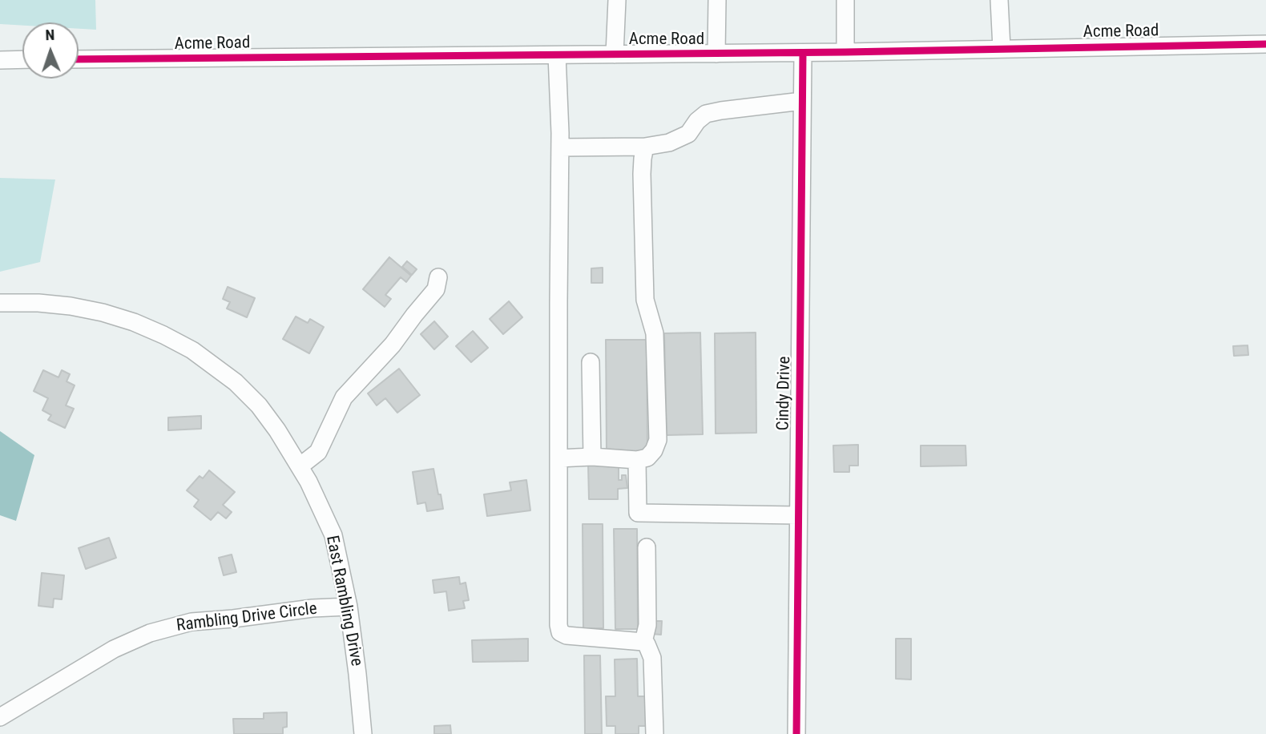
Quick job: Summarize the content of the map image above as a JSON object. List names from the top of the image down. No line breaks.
{"streets":{"street":["Acme Road","Cindy Drive","East Rambling Drive","Rambling Drive Circle"]},"crossings":[["Acme Road","Cindy Drive"],["East Rambling Drive","Rambling Drive Circle"]],"north":"top"}
